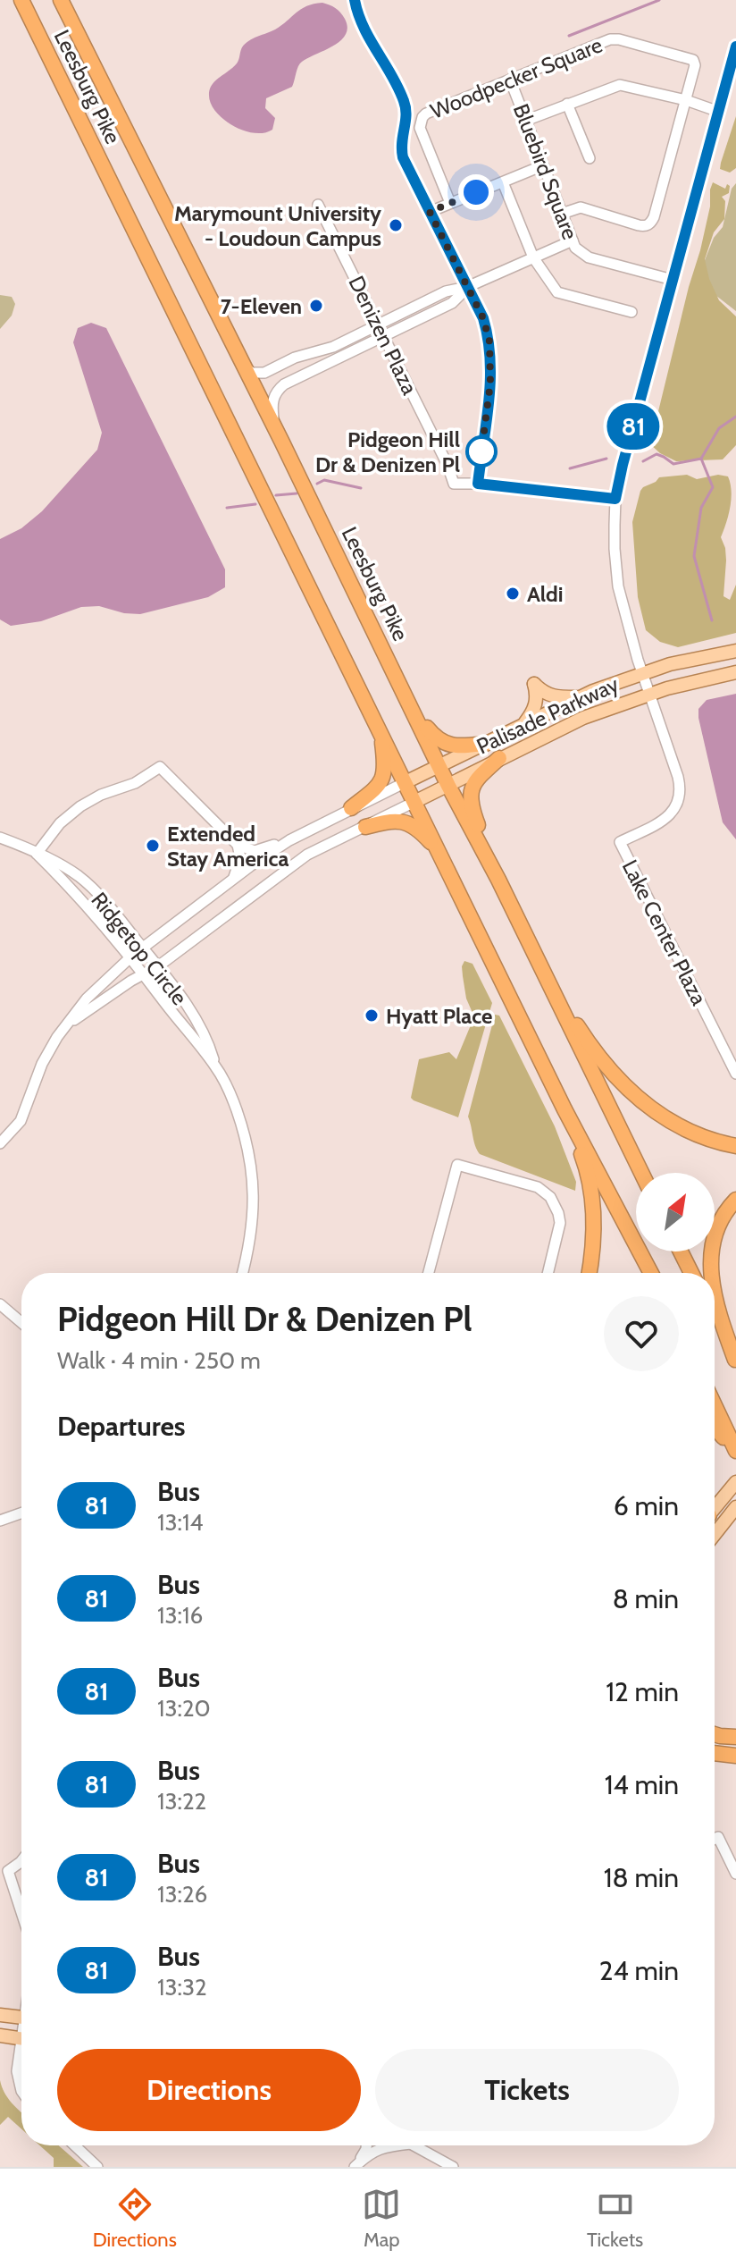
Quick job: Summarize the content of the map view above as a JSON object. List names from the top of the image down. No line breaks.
{"streets":{"highway":["Leesburg Pike"],"main road":["Palisade Parkway"],"street":["Woodpecker Square","Bluebird Square","Denizen Plaza","Lake Center Plaza","Ridgetop Circle"]},"crossings":[["Woodpecker Square","Bluebird Square"],["Leesburg Pike","Palisade Parkway"],["Palisade Parkway","Lake Center Plaza"]],"places":["Marymount University - Loudoun Campus","7-Eleven","Pidgeon Hill Dr & Denizen Pl","Aldi","Extended Stay America","Hyatt Place"],"lines":["bus line 81"],"north":"top right","page":{"on_map":"81","heading":[["Pidgeon Hill Dr & Denizen Pl","Walk · 4 min · 250 m"],"Departures"],"list":[{"mark":"81","name":"Bus","note":"13:14","value":"6 min"},{"mark":"81","name":"Bus","note":"13:16","value":"8 min"},{"mark":"81","name":"Bus","note":"13:20","value":"12 min"},{"mark":"81","name":"Bus","note":"13:22","value":"14 min"},{"mark":"81","name":"Bus","note":"13:26","value":"18 min"},{"mark":"81","name":"Bus","note":"13:32","value":"24 min"}],"buttons":["Directions","Tickets"],"tabs":["Directions","Map","Tickets"]}}
